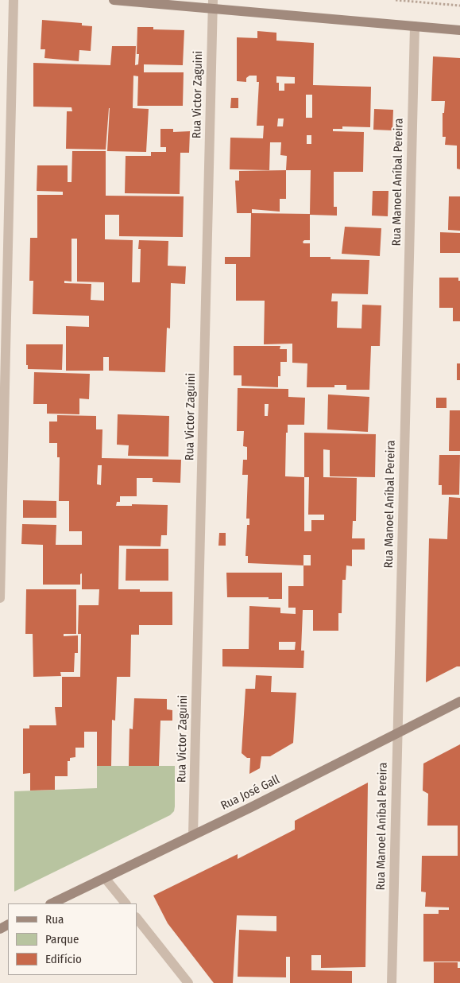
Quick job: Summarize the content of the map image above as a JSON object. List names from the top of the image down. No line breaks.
{"streets":{"main road":["Rua José Gall"],"street":["Rua Victor Zaguini","Rua Manoel Aníbal Pereira"]},"crossings":[["Rua Victor Zaguini","Rua José Gall"],["Rua Manoel Aníbal Pereira","Rua José Gall"]],"legend":["Rua","Parque","Edifício"]}
